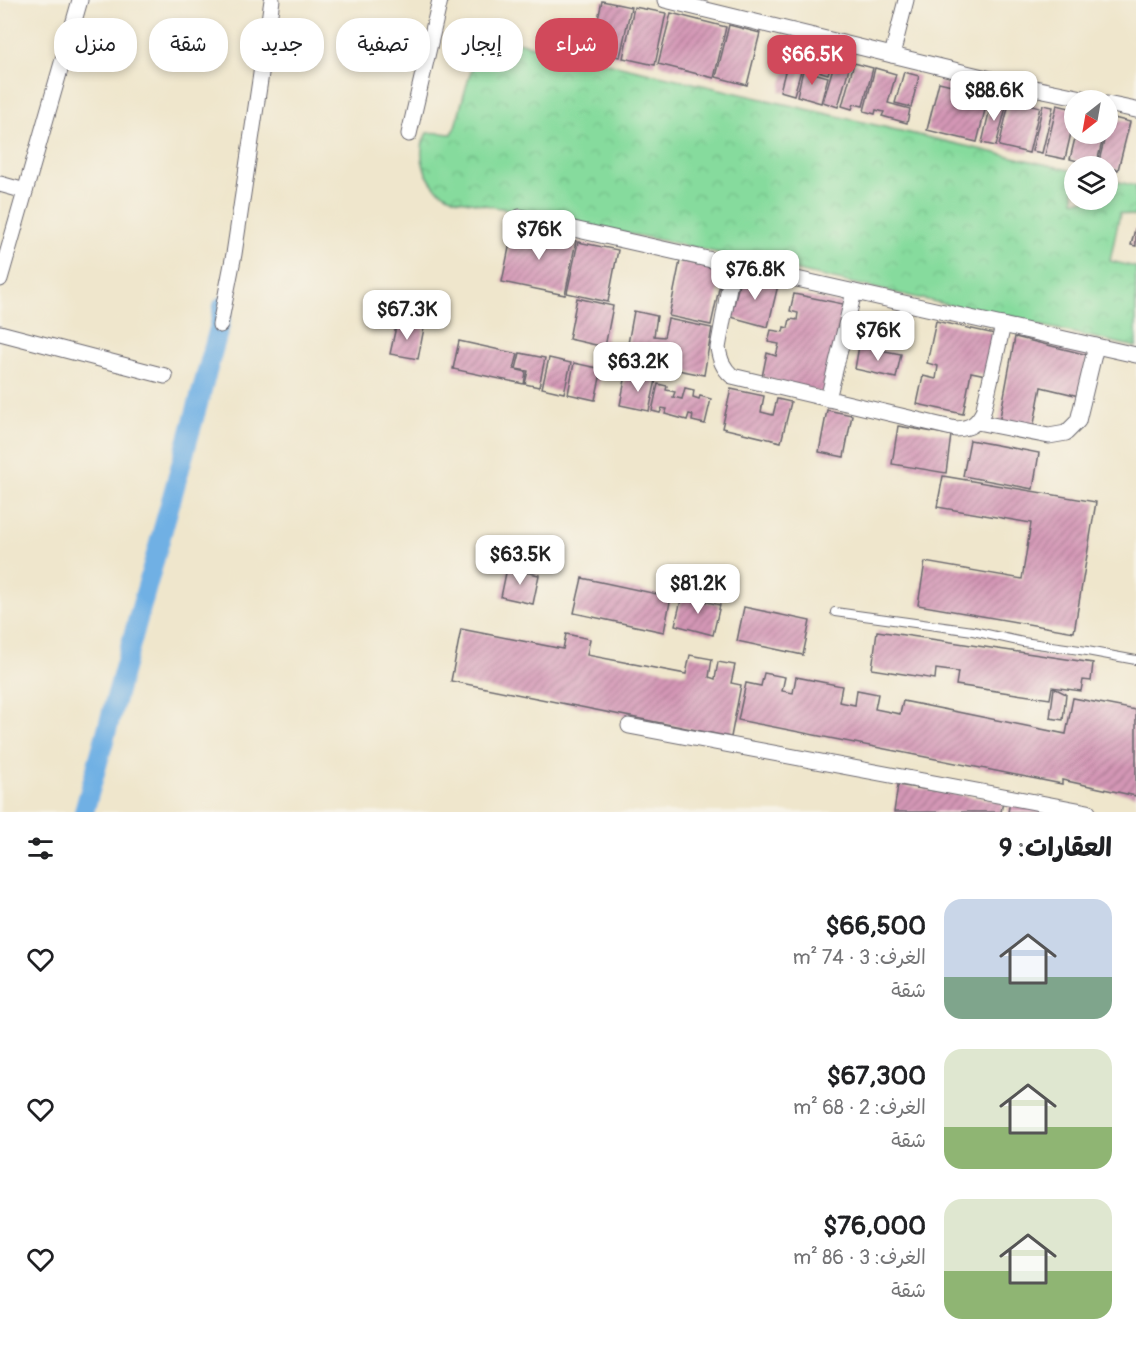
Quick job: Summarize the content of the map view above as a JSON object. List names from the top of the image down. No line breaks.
{"north":"bottom left","page":{"chip":["شراء","إيجار","تصفية","جديد","شقة","منزل"],"price":["$66.5K","$88.6K","$76K","$76.8K","$67.3K","$76K","$63.2K","$63.5K","$81.2K"],"heading":"العقارات: 9","list":[{"name":"$66,500","note":"الغرف: 3 · 74 m² · شقة"},{"name":"$67,300","note":"الغرف: 2 · 68 m² · شقة"},{"name":"$76,000","note":"الغرف: 3 · 86 m² · شقة"}]}}
